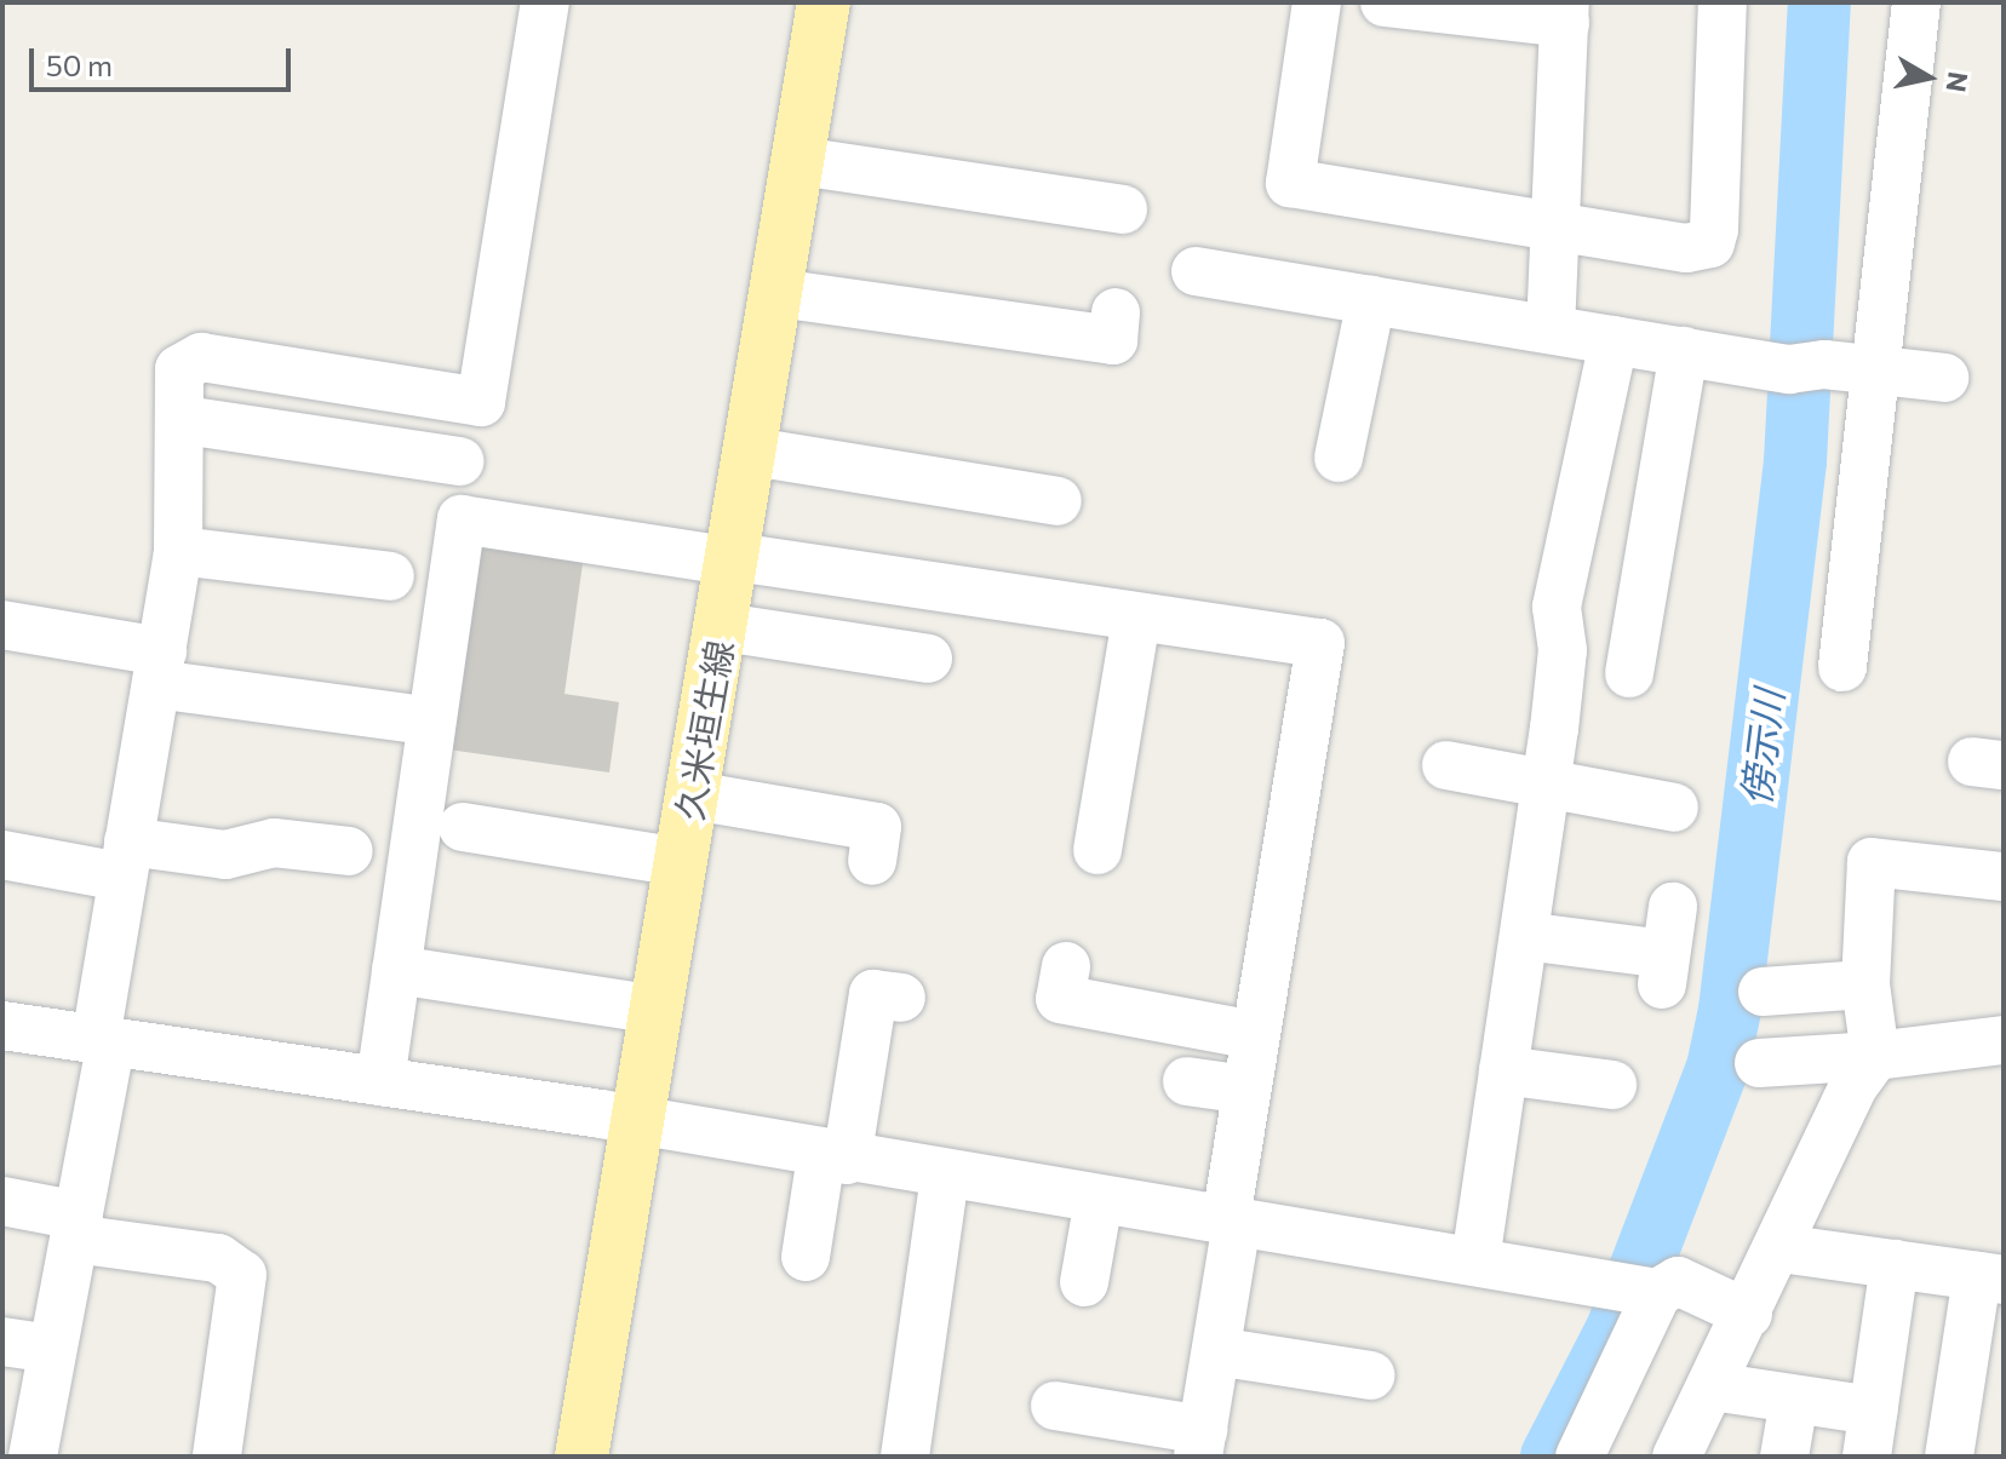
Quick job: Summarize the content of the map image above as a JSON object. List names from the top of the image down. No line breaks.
{"streets":{"main road":["久米垣生線"]},"water":["傍示川"],"scale_bar":"50 m","north":"right"}
